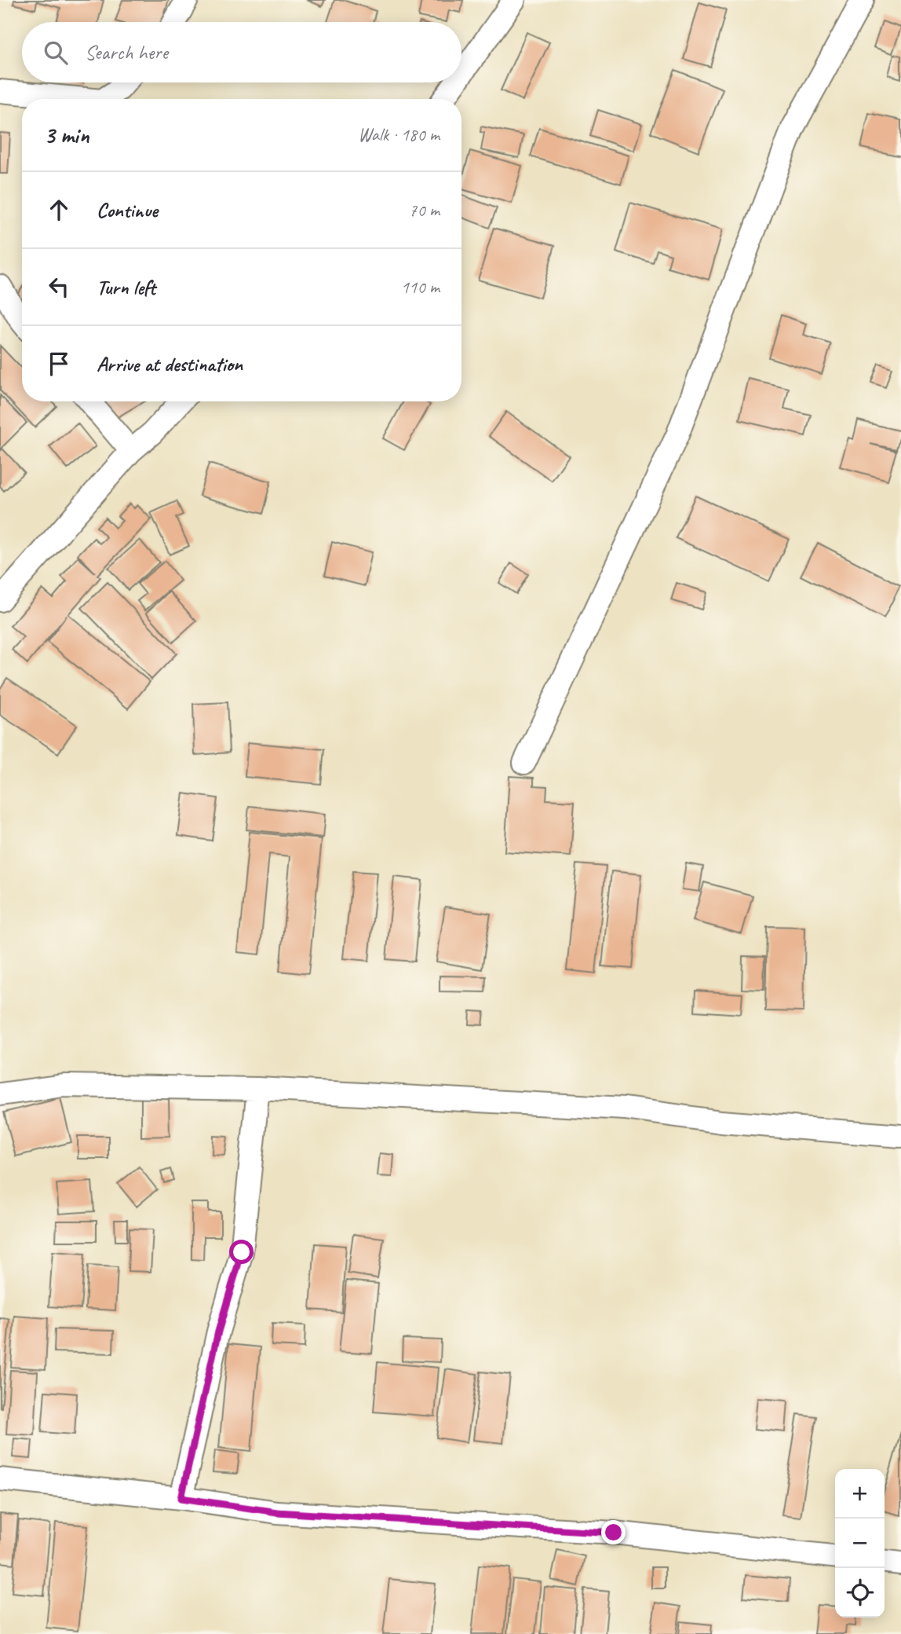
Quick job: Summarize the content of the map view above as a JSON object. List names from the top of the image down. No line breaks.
{"page":{"search":"Search here","heading":["3 min","Walk · 180 m"],"list":[["Continue","70 m"],["Turn left","110 m"],"Arrive at destination"],"map_buttons":["+","−"]}}
